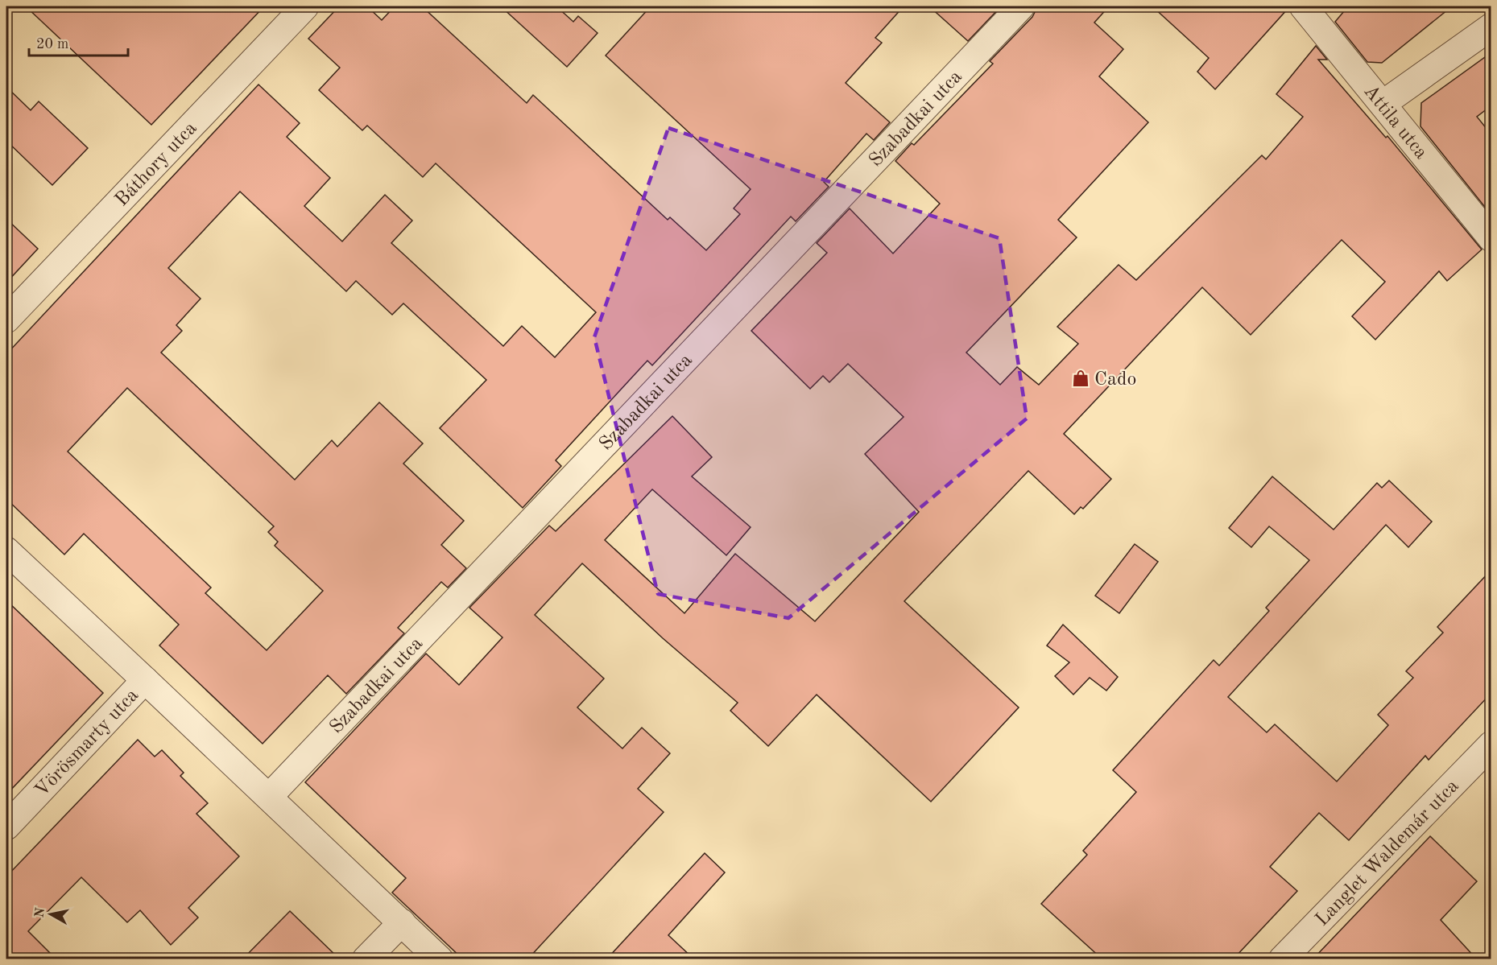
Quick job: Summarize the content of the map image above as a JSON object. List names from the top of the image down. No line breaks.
{"streets":{"street":["Szabadkai utca","Attila utca","Báthory utca","Vörösmarty utca","Langlet Waldemár utca"]},"places":{"shop":["Cado"]},"scale_bar":"20 m","north":"left"}
